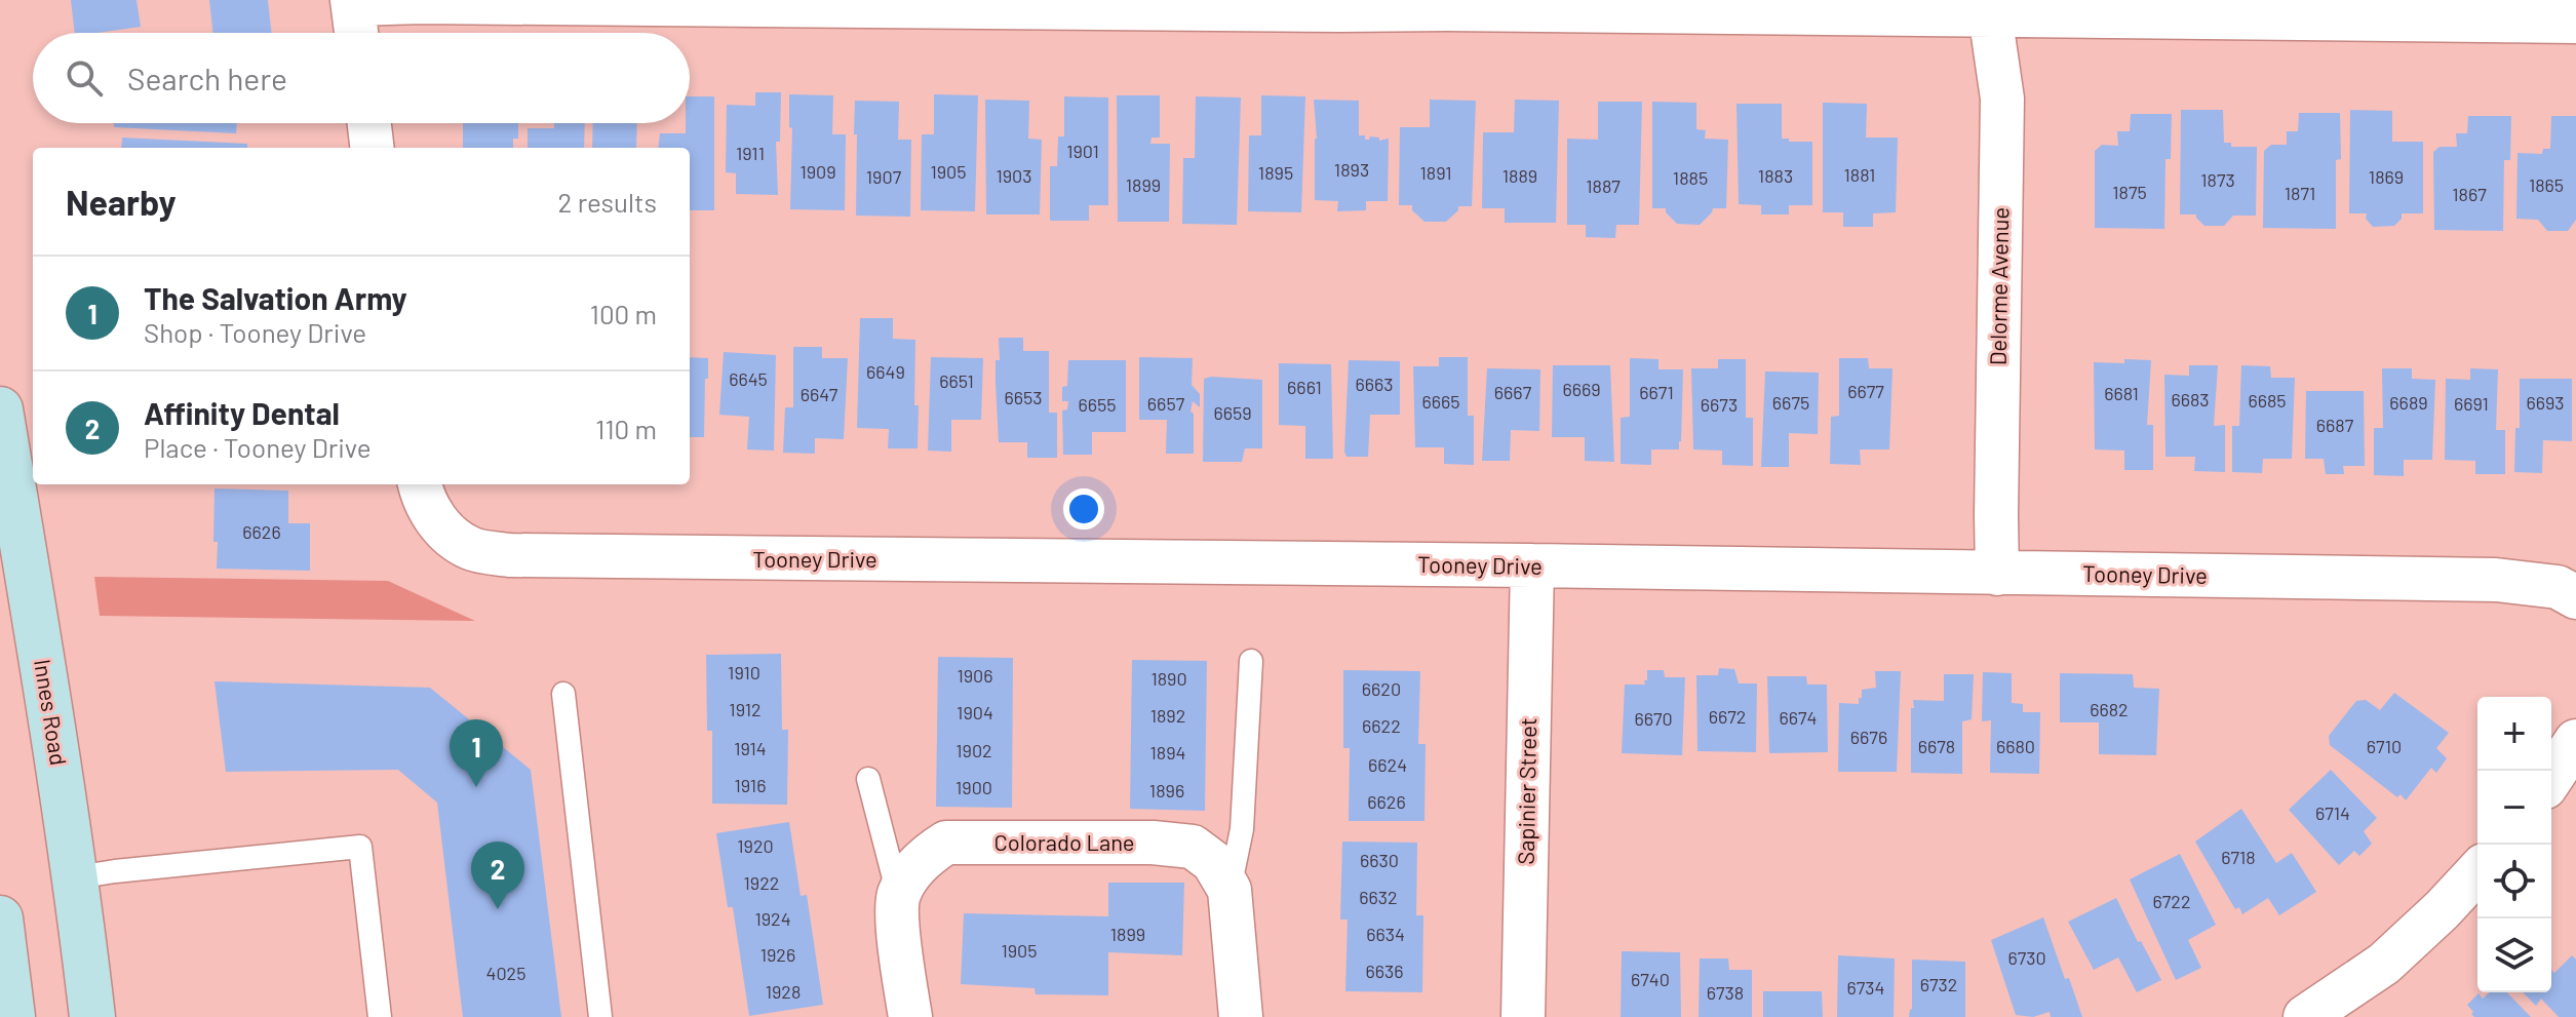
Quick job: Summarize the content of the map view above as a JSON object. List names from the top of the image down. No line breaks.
{"streets":{"main road":["Innes Road"],"street":["Delorme Avenue","Tooney Drive","Sapinier Street","Colorado Lane"]},"crossings":[["Delorme Avenue","Tooney Drive"],["Tooney Drive","Sapinier Street"]],"house_numbers":["1901","1911","1893","1909","1905","1895","1891","1881","1903","1889","1883","1907","1869","1885","1873","1899","1865","1887","1875","1871","1867","6649","6645","6651","6663","6661","6669","6677","6667","6671","6681","6647","6653","6683","6685","6665","6675","6689","6693","6657","6691","6655","6673","6659","6687","6626","1910","1906","1890","6620","1912","6682","1904","1892","6672","6674","6670","6622","6676","6678","6680","6710","1914","1902","1894","6624","1916","1900","1896","6626","6714","1920","6718","6630","1922","6632","6722","1924","1899","6634","1905","1926","6730","6636","4025","6740","6732","6734","1928","6738"],"page":{"search":"Search here","heading":["Nearby","2 results"],"list":[{"mark":"1","name":"The Salvation Army","note":"Shop · Tooney Drive","value":"100 m"},{"mark":"2","name":"Affinity Dental","note":"Place · Tooney Drive","value":"110 m"}],"map_buttons":["+","−"],"pins":["1","2"]}}
